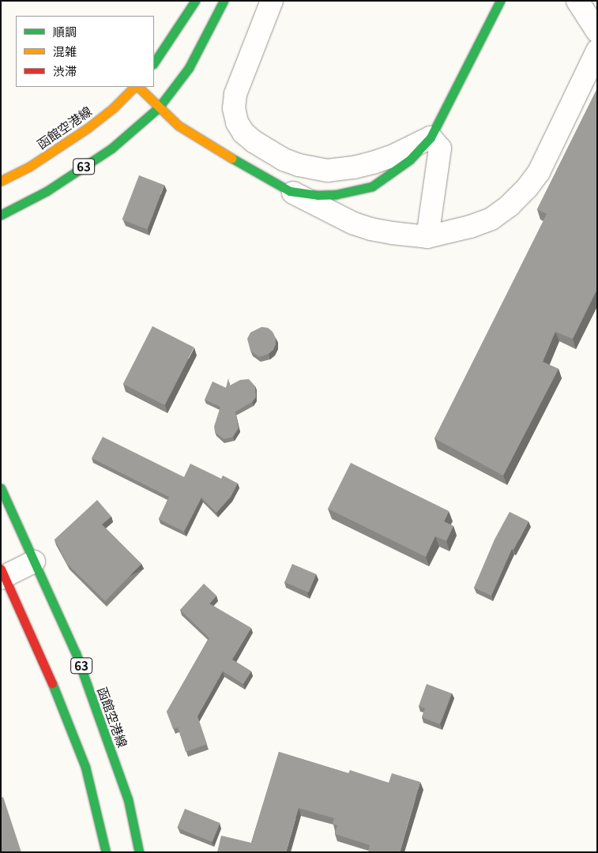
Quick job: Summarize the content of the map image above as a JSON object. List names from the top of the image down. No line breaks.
{"streets":{"main road":["函館空港線","63"]},"legend":["順調","混雑","渋滞"]}
